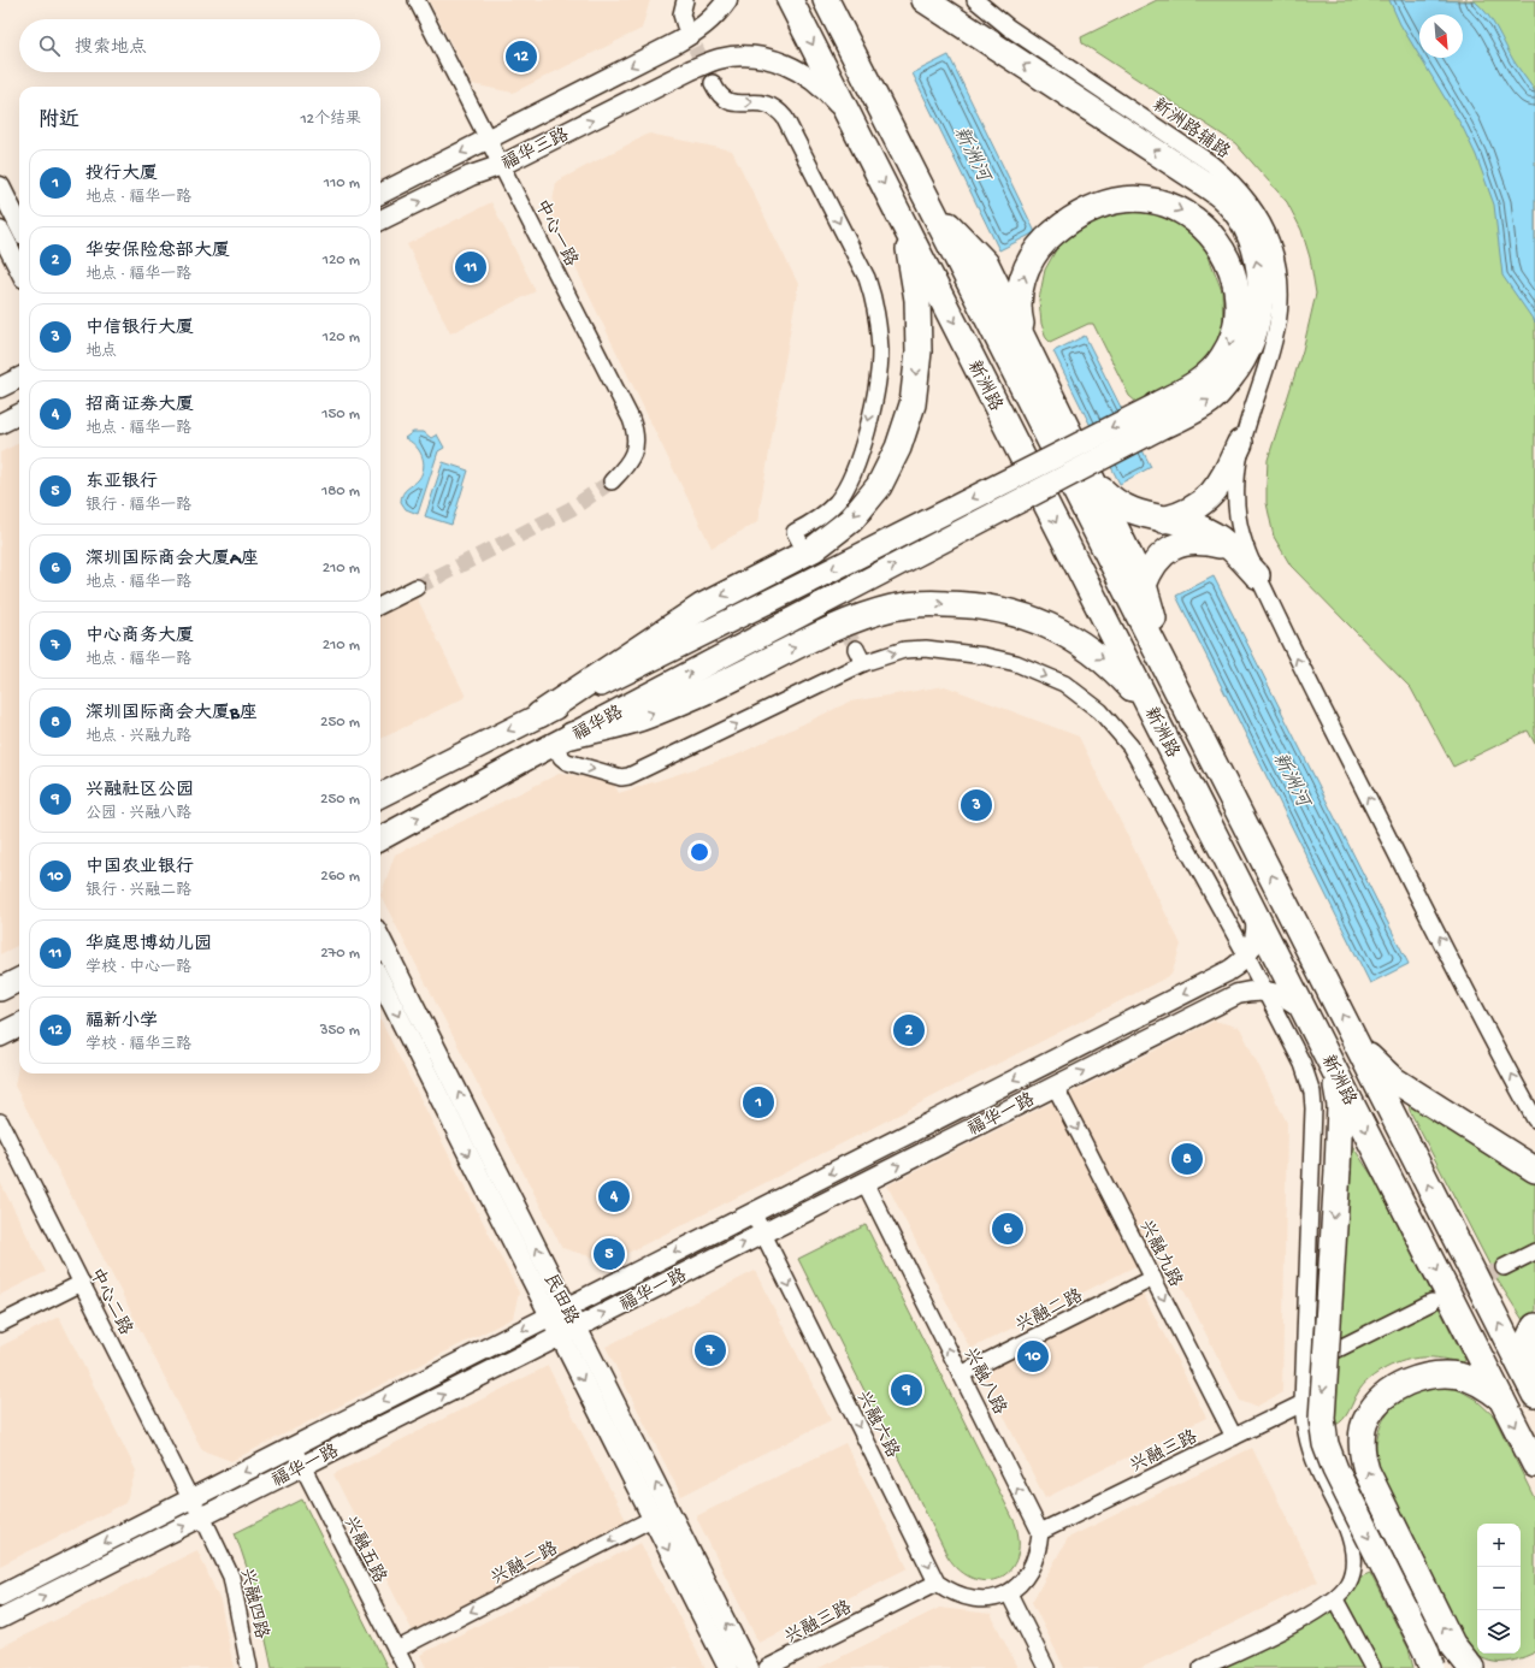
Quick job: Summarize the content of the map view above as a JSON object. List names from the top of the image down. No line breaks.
{"streets":{"main road":["新洲路","福华路"],"street":["新洲路辅路","福华三路","中心一路","福华一路","兴融九路","民田路","中心二路","兴融二路","兴融八路","兴融六路","兴融三路","兴融五路","兴融四路"]},"crossings":[["福华三路","中心一路"],["福华三路","新洲路"],["新洲路","福华一路"],["福华一路","兴融九路"],["福华一路","民田路"],["福华一路","中心二路"],["福华一路","兴融八路"],["福华一路","兴融六路"],["福华一路","兴融五路"],["福华一路","兴融四路"],["兴融九路","兴融二路"],["兴融九路","兴融三路"],["民田路","兴融二路"],["中心二路","兴融四路"],["兴融二路","兴融八路"],["兴融二路","兴融五路"],["兴融八路","兴融三路"],["兴融六路","兴融三路"]],"one_way":["新洲路辅路","兴融九路","兴融二路","兴融八路","兴融六路"],"water":["新洲河"],"north":"bottom right","page":{"search":"搜索地点","pins":["12","11","3","2","1","8","4","6","5","7","10","9"],"heading":["附近","12个结果"],"list":[{"mark":"1","name":"投行大厦","note":"地点 · 福华一路","value":"110 m"},{"mark":"2","name":"华安保险总部大厦","note":"地点 · 福华一路","value":"120 m"},{"mark":"3","name":"中信银行大厦","note":"地点","value":"120 m"},{"mark":"4","name":"招商证券大厦","note":"地点 · 福华一路","value":"150 m"},{"mark":"5","name":"东亚银行","note":"银行 · 福华一路","value":"180 m"},{"mark":"6","name":"深圳国际商会大厦A座","note":"地点 · 福华一路","value":"210 m"},{"mark":"7","name":"中心商务大厦","note":"地点 · 福华一路","value":"210 m"},{"mark":"8","name":"深圳国际商会大厦B座","note":"地点 · 兴融九路","value":"250 m"},{"mark":"9","name":"兴融社区公园","note":"公园 · 兴融八路","value":"250 m"},{"mark":"10","name":"中国农业银行","note":"银行 · 兴融二路","value":"260 m"},{"mark":"11","name":"华庭思博幼儿园","note":"学校 · 中心一路","value":"270 m"},{"mark":"12","name":"福新小学","note":"学校 · 福华三路","value":"350 m"}],"map_buttons":["+","−"]}}
